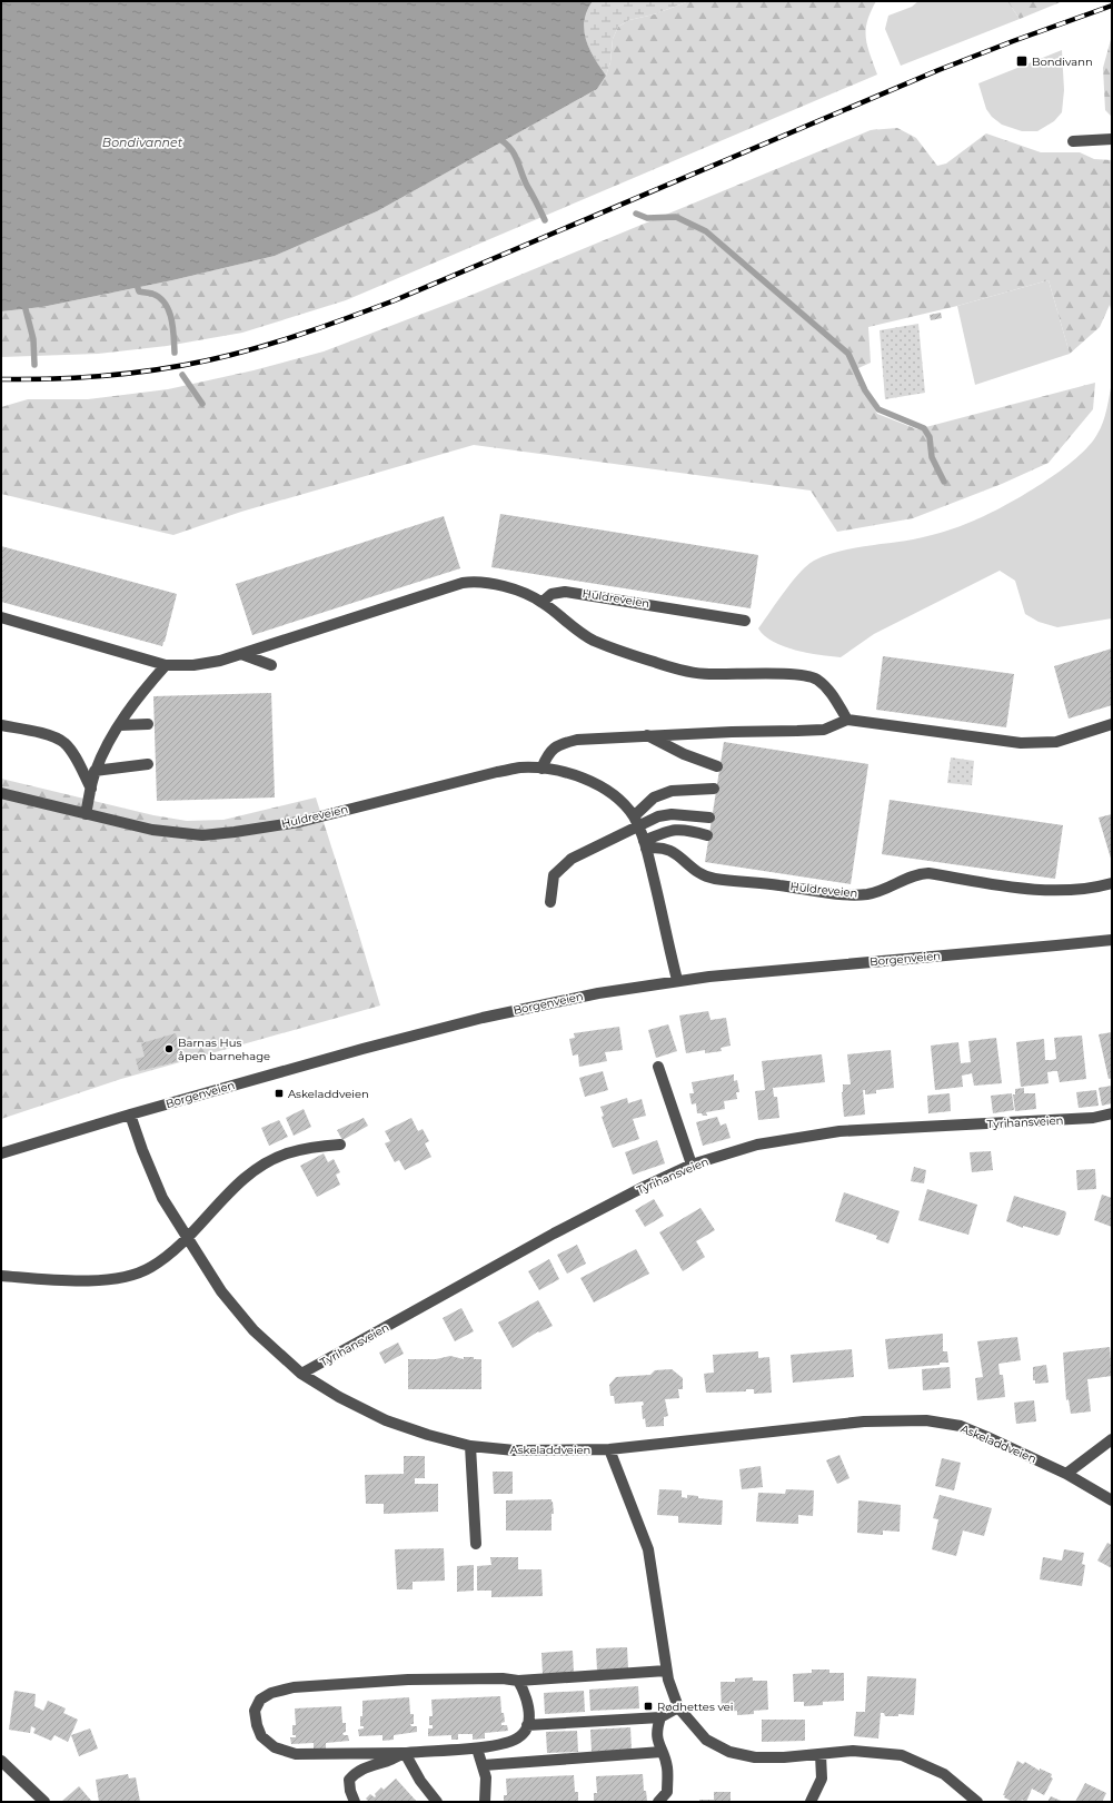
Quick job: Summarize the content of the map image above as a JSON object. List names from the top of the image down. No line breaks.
{"streets":{"street":["Huldreveien","Borgenveien","Tyrihansveien","Askeladdveien"]},"crossings":[["Huldreveien","Borgenveien"],["Borgenveien","Askeladdveien"],["Tyrihansveien","Askeladdveien"]],"water":["Bondivannet"],"places":{"transit":["Bondivann","Askeladdveien","Rødhettes vei"],"other":["Barnas Hus åpen barnehage"]}}
